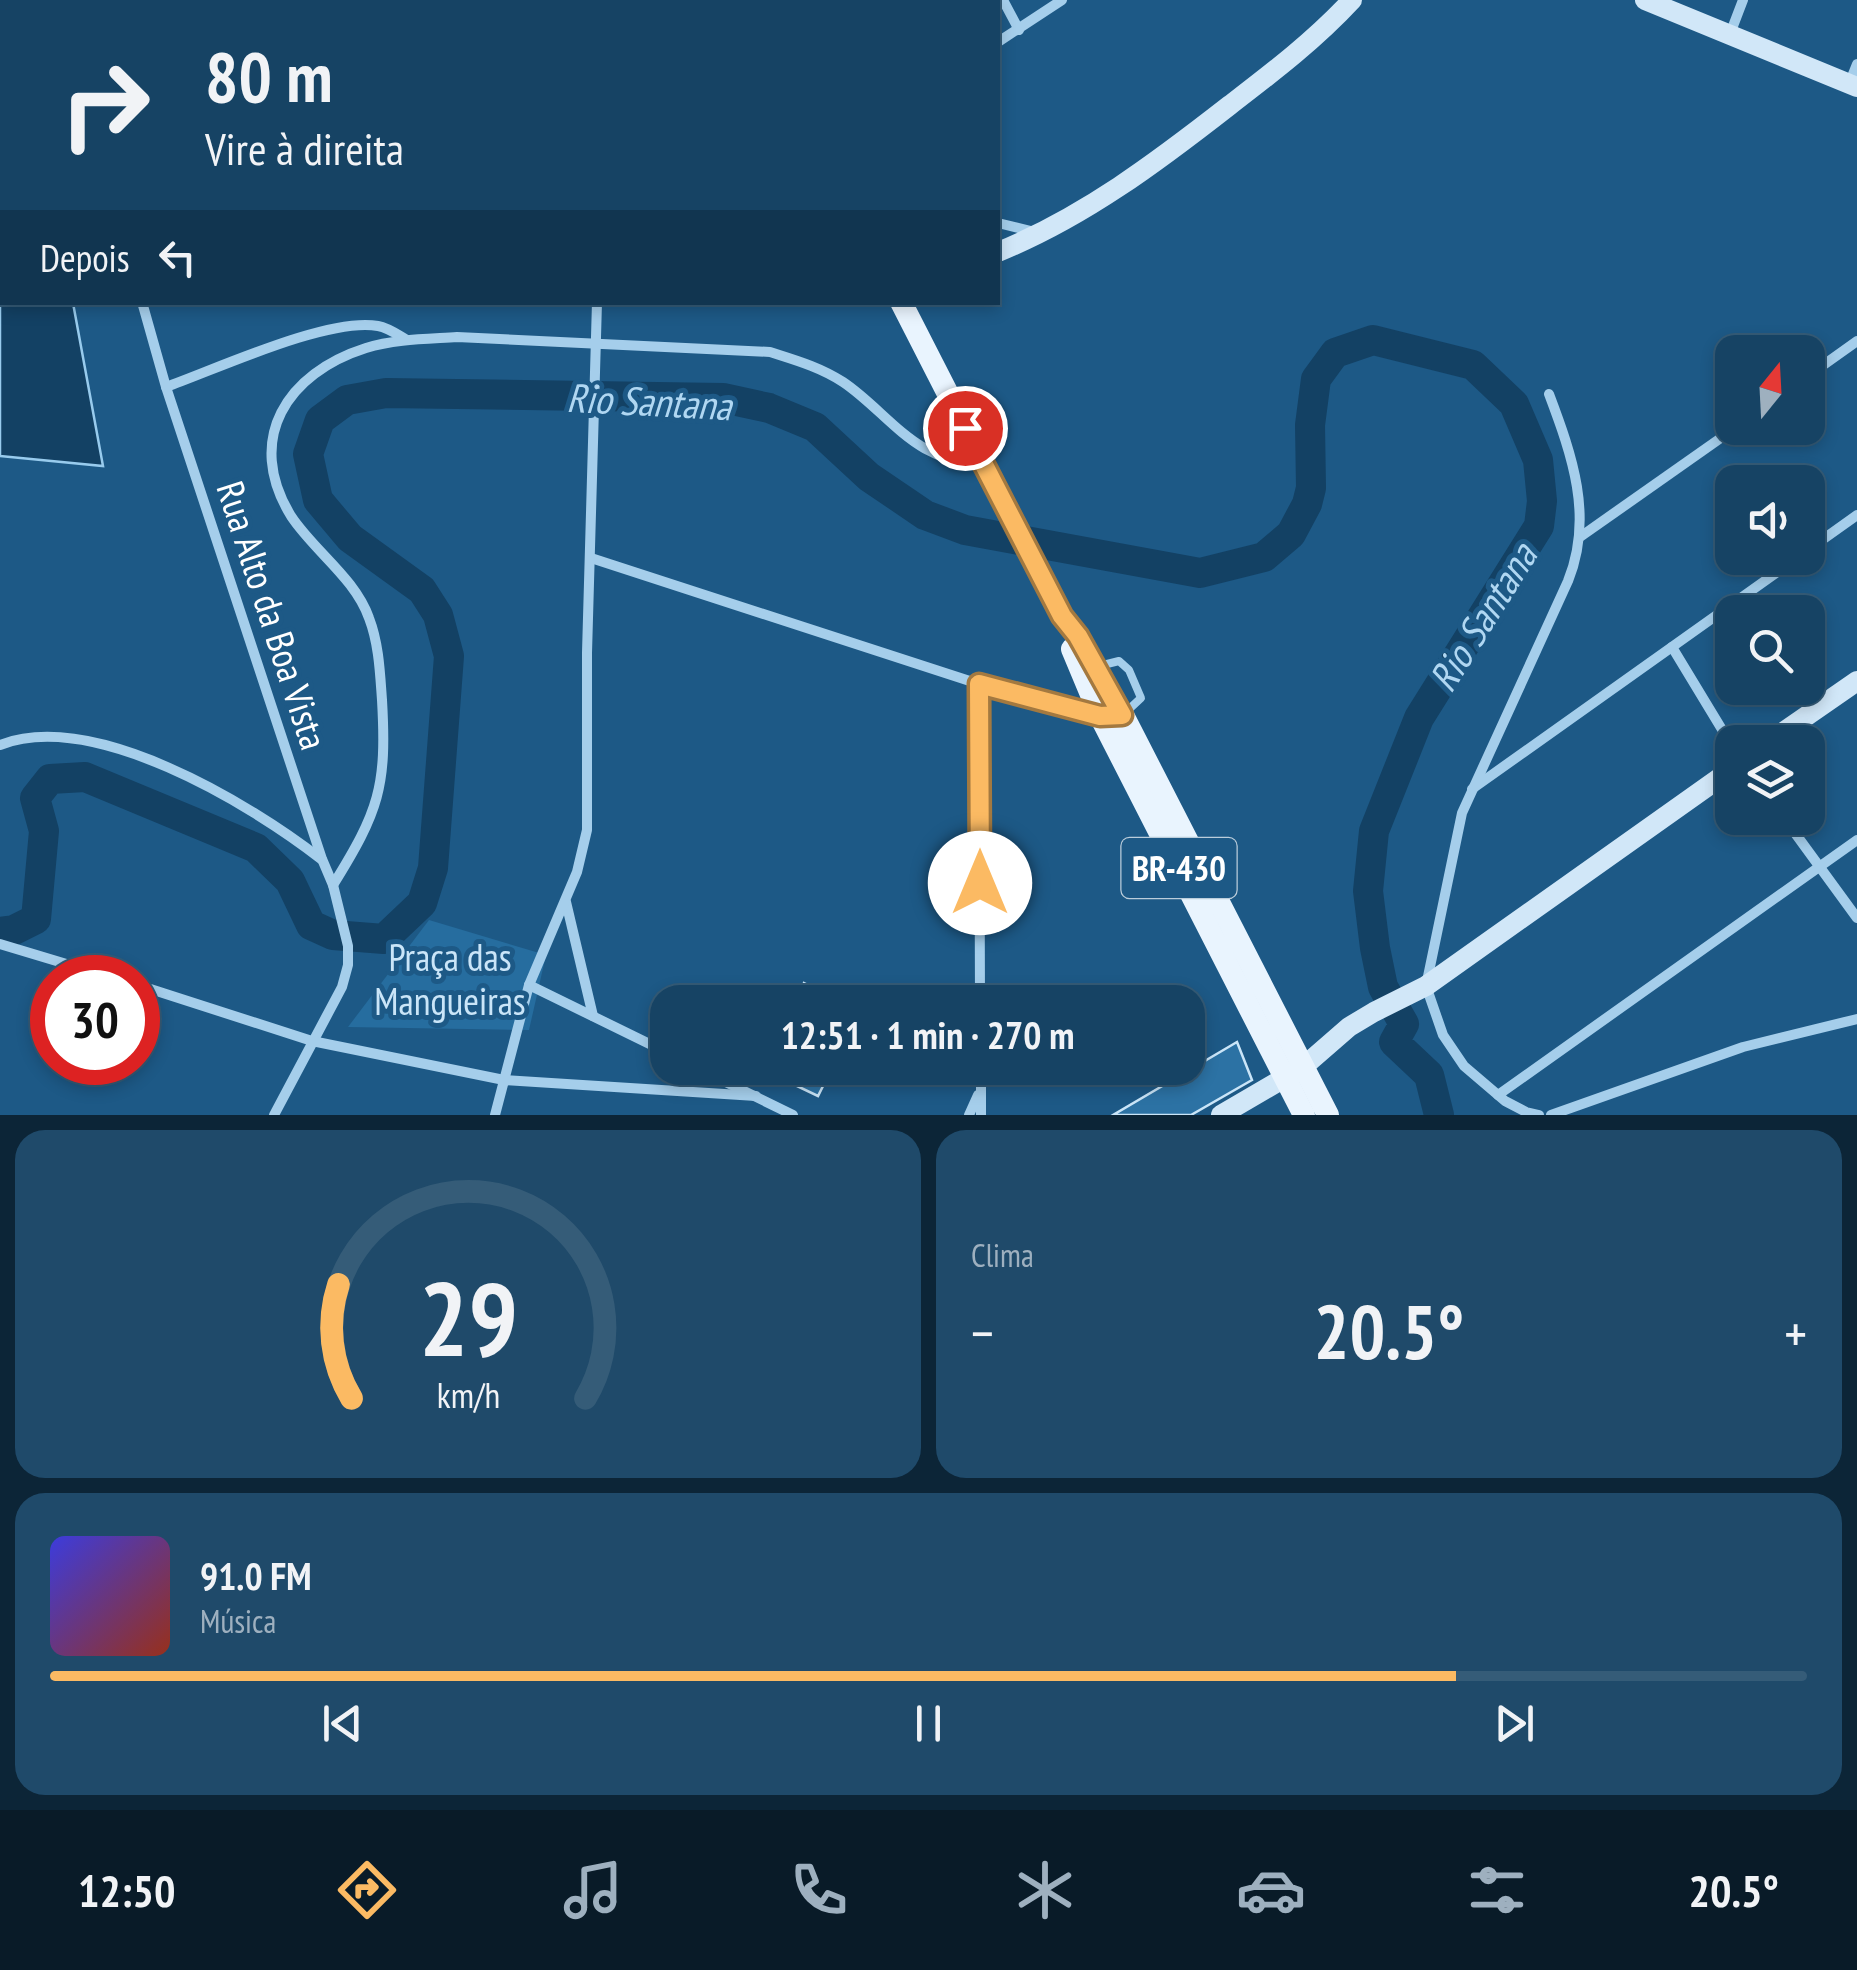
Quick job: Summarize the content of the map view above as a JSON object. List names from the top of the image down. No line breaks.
{"streets":{"main road":["BR-430"],"street":["Rua Alto da Boa Vista"]},"water":["Rio Santana"],"parks":["Praça das Mangueiras"],"north":"top","page":{"turn":["80 m","Vire à direita"],"then":"Depois","limit":"30","trip":"12:51 · 1 min · 270 m","tile":"Clima","heat":["−","20.5°","+"],"song":["91.0 FM","Música"],"tabs":["12:50","20.5°"],"gauge":["29","km/h"]}}
